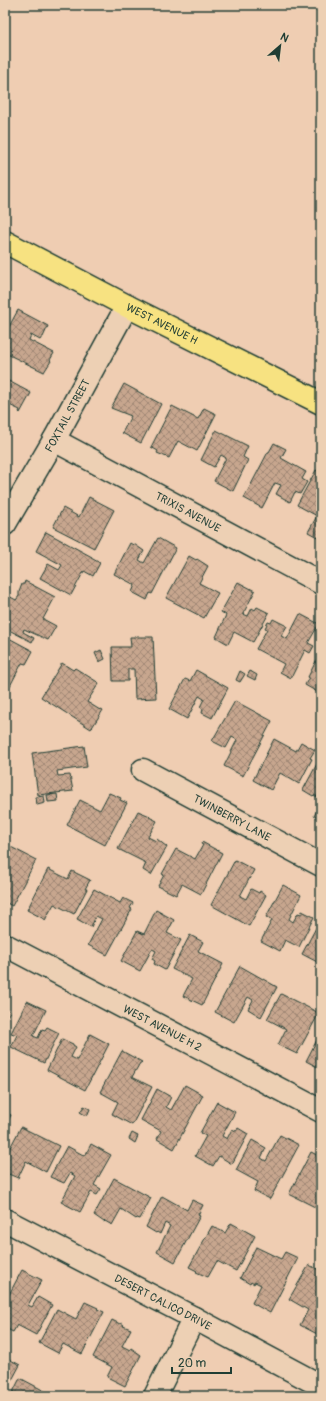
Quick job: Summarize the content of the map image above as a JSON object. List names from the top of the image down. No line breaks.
{"streets":{"main road":["WEST AVENUE H"],"street":["FOXTAIL STREET","TRIXIS AVENUE","TWINBERRY LANE","WEST AVENUE H 2","DESERT CALICO DRIVE"]},"crossings":[["WEST AVENUE H","FOXTAIL STREET"],["FOXTAIL STREET","TRIXIS AVENUE"]],"scale_bar":"20 m","north":"top right"}
